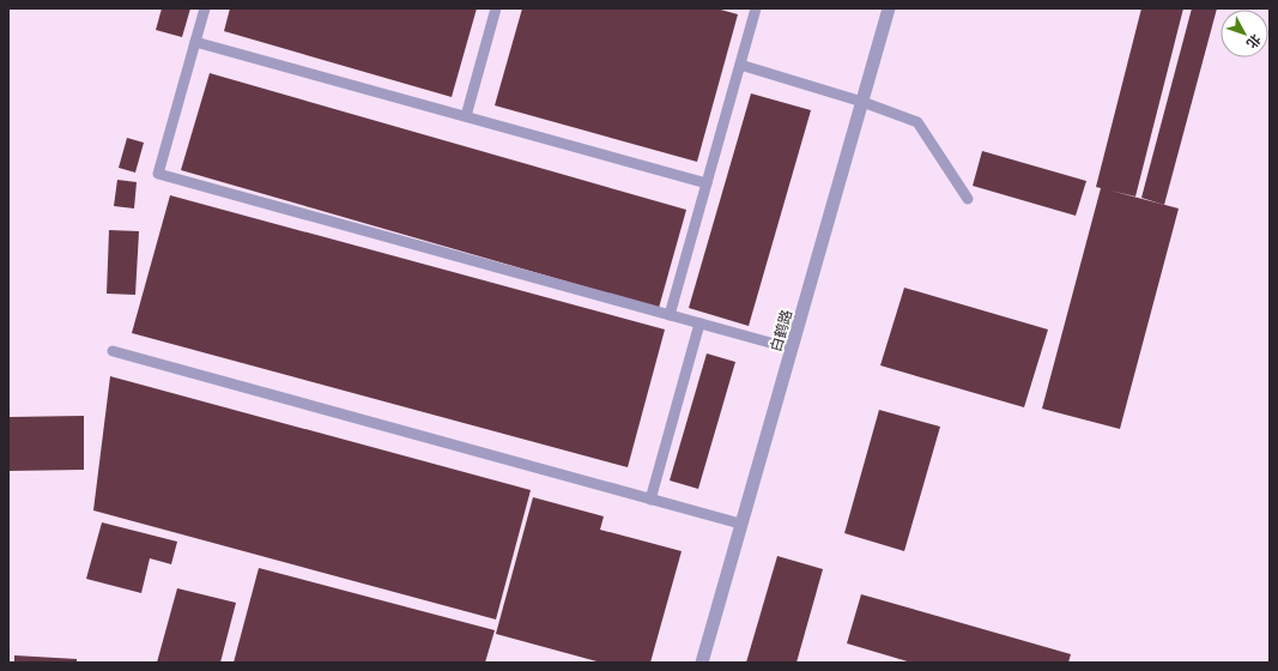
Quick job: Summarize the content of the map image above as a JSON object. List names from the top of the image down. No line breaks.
{"streets":{"street":["白鹤路"]},"north":"bottom right"}
